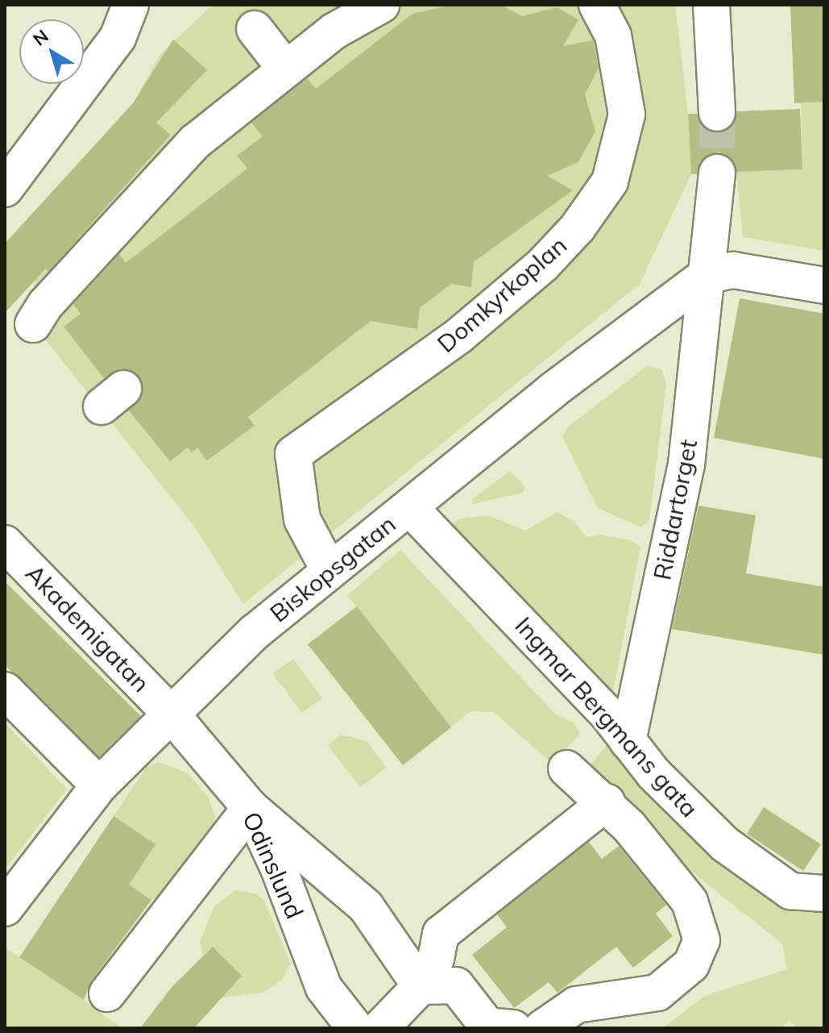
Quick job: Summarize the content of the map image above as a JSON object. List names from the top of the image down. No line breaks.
{"streets":{"street":["Domkyrkoplan","Riddartorget","Biskopsgatan","Akademigatan","Ingmar Bergmans gata","Odinslund"]},"crossings":[["Riddartorget","Biskopsgatan"],["Riddartorget","Ingmar Bergmans gata"],["Biskopsgatan","Akademigatan"],["Biskopsgatan","Ingmar Bergmans gata"],["Biskopsgatan","Odinslund"],["Akademigatan","Odinslund"]],"north":"top left"}
